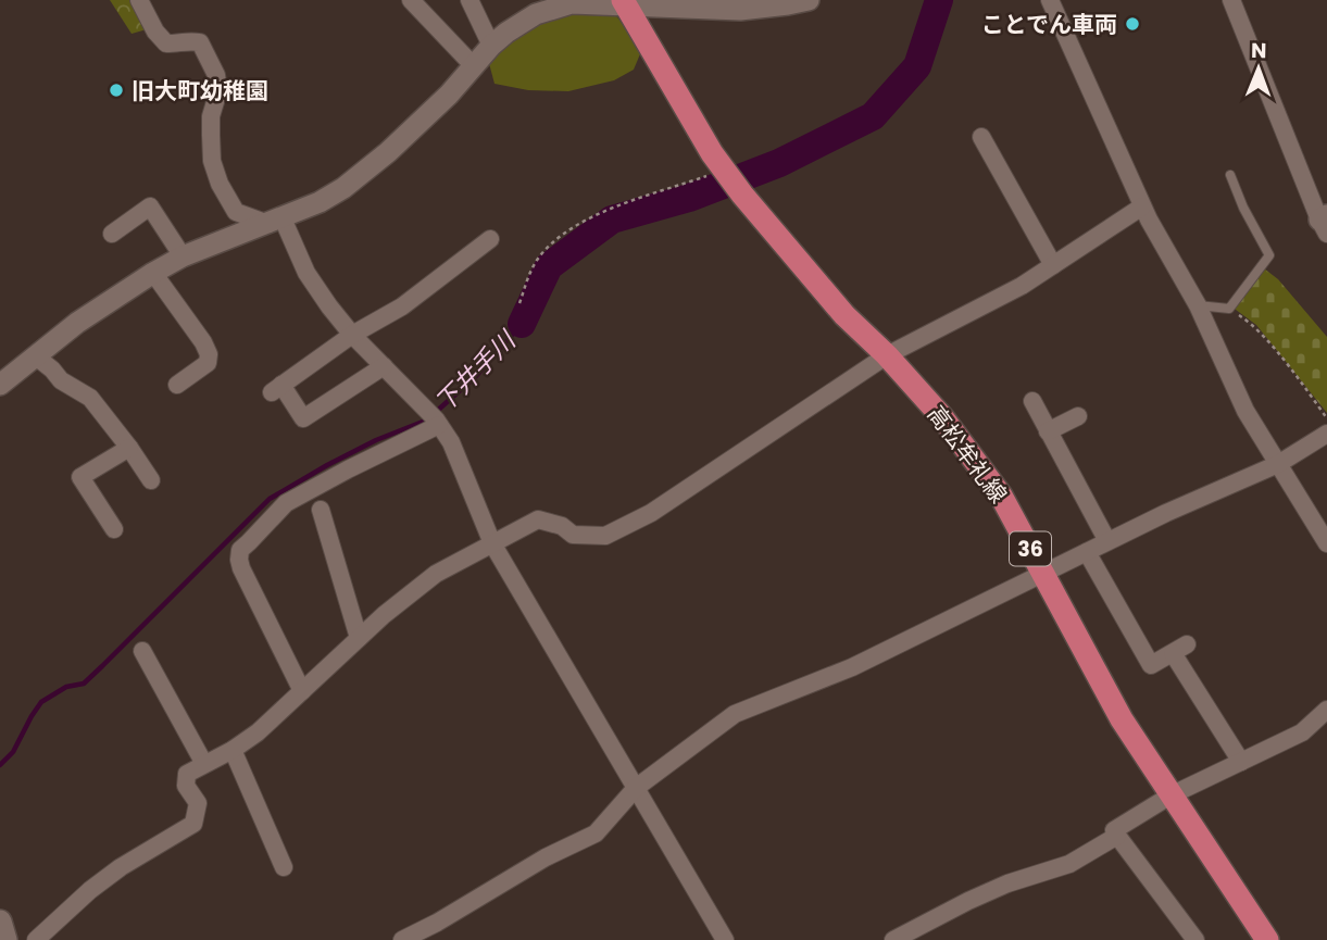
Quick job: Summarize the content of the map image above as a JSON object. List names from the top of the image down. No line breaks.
{"streets":{"main road":["高松牟礼線","36"]},"water":["下井手川"],"places":["ことでん車両","旧大町幼稚園"],"north":"top"}
